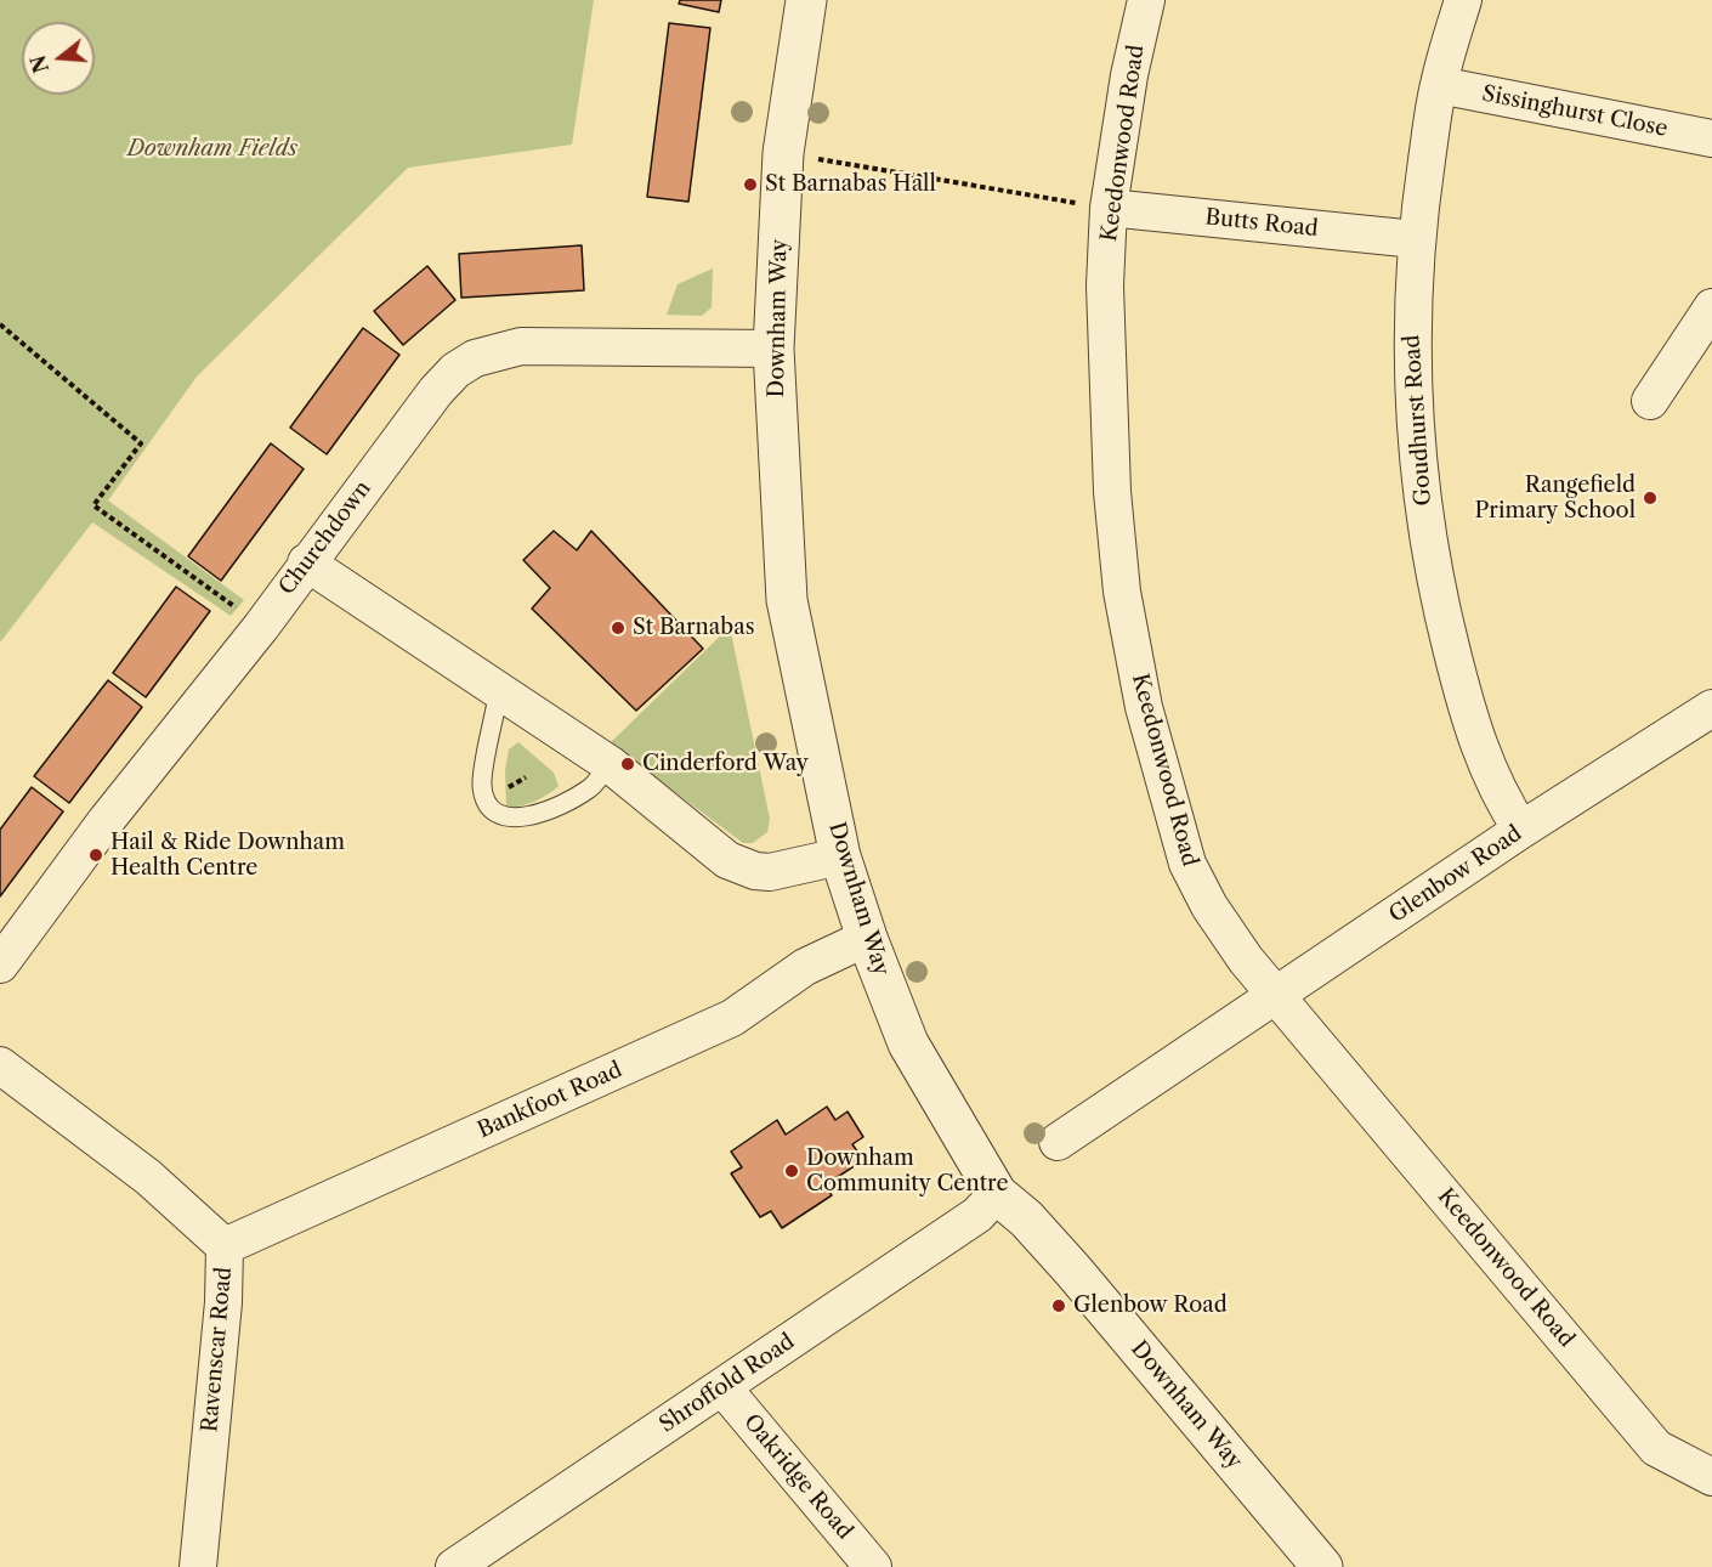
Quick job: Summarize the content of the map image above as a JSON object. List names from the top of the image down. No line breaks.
{"streets":{"street":["Sissinghurst Close","Keedonwood Road","Butts Road","Downham Way","Goudhurst Road","Churchdown","Glenbow Road","Bankfoot Road","Ravenscar Road","Shroffold Road","Oakridge Road"]},"crossings":[["Sissinghurst Close","Goudhurst Road"],["Keedonwood Road","Butts Road"],["Keedonwood Road","Glenbow Road"],["Butts Road","Goudhurst Road"],["Downham Way","Churchdown"],["Downham Way","Bankfoot Road"],["Downham Way","Shroffold Road"],["Goudhurst Road","Glenbow Road"],["Bankfoot Road","Ravenscar Road"],["Shroffold Road","Oakridge Road"]],"parks":["Downham Fields"],"places":["St Barnabas Hall","Rangefield Primary School","St Barnabas","Cinderford Way","Hail & Ride Downham Health Centre","Downham Community Centre","Glenbow Road"],"north":"left"}
